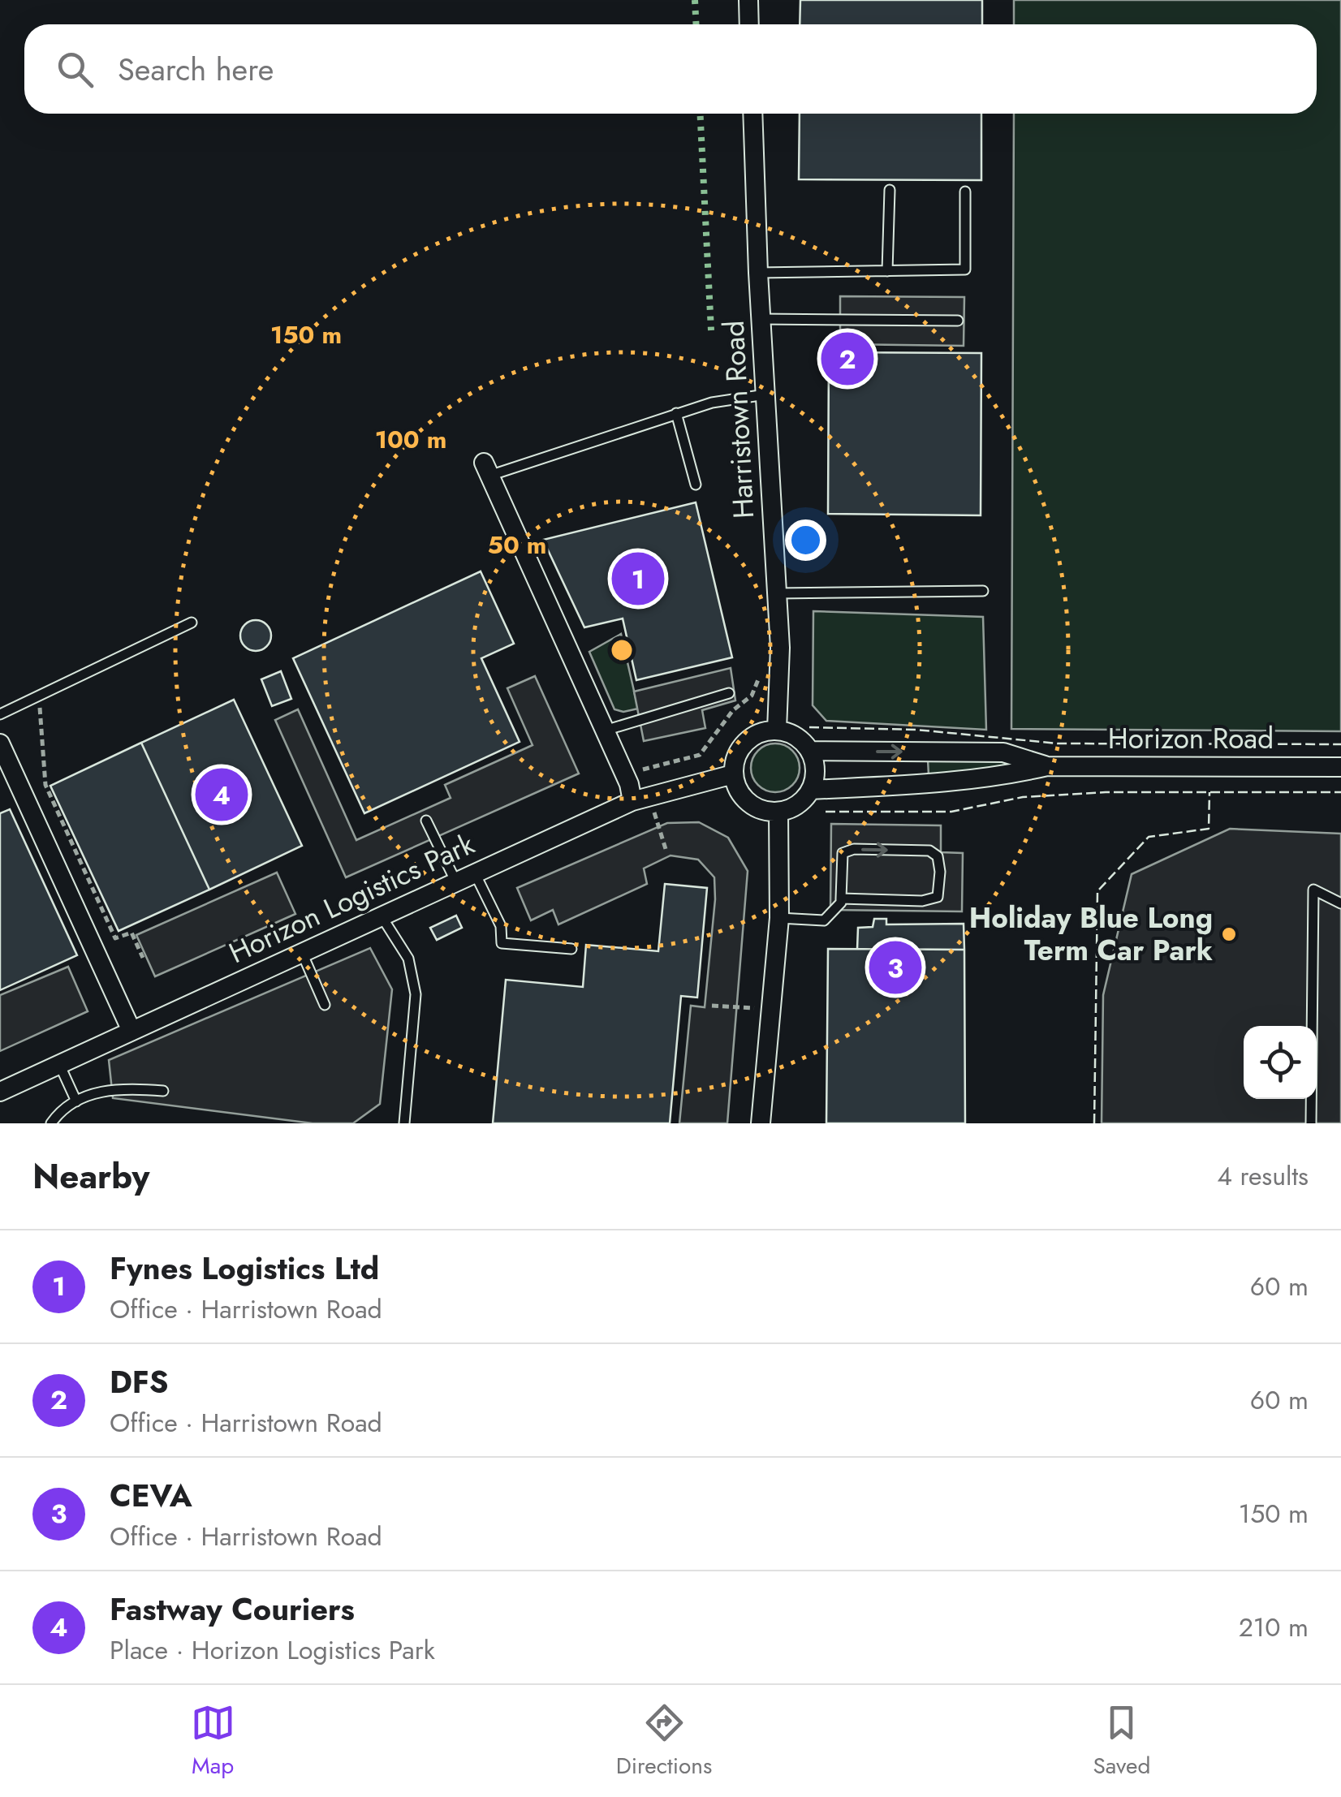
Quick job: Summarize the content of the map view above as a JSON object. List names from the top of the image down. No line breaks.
{"streets":{"street":["Harristown Road","Horizon Road","Horizon Logistics Park"]},"crossings":[["Harristown Road","Horizon Road"],["Harristown Road","Horizon Logistics Park"],["Horizon Road","Horizon Logistics Park"]],"places":["Holiday Blue Long Term Car Park"],"page":{"search":"Search here","pins":["2","1","4","3"],"heading":["Nearby","4 results"],"list":[{"mark":"1","name":"Fynes Logistics Ltd","note":"Office · Harristown Road","value":"60 m"},{"mark":"2","name":"DFS","note":"Office · Harristown Road","value":"60 m"},{"mark":"3","name":"CEVA","note":"Office · Harristown Road","value":"150 m"},{"mark":"4","name":"Fastway Couriers","note":"Place · Horizon Logistics Park","value":"210 m"}],"nav":["Map","Directions","Saved"]},"rings":["150 m","100 m","50 m"]}
